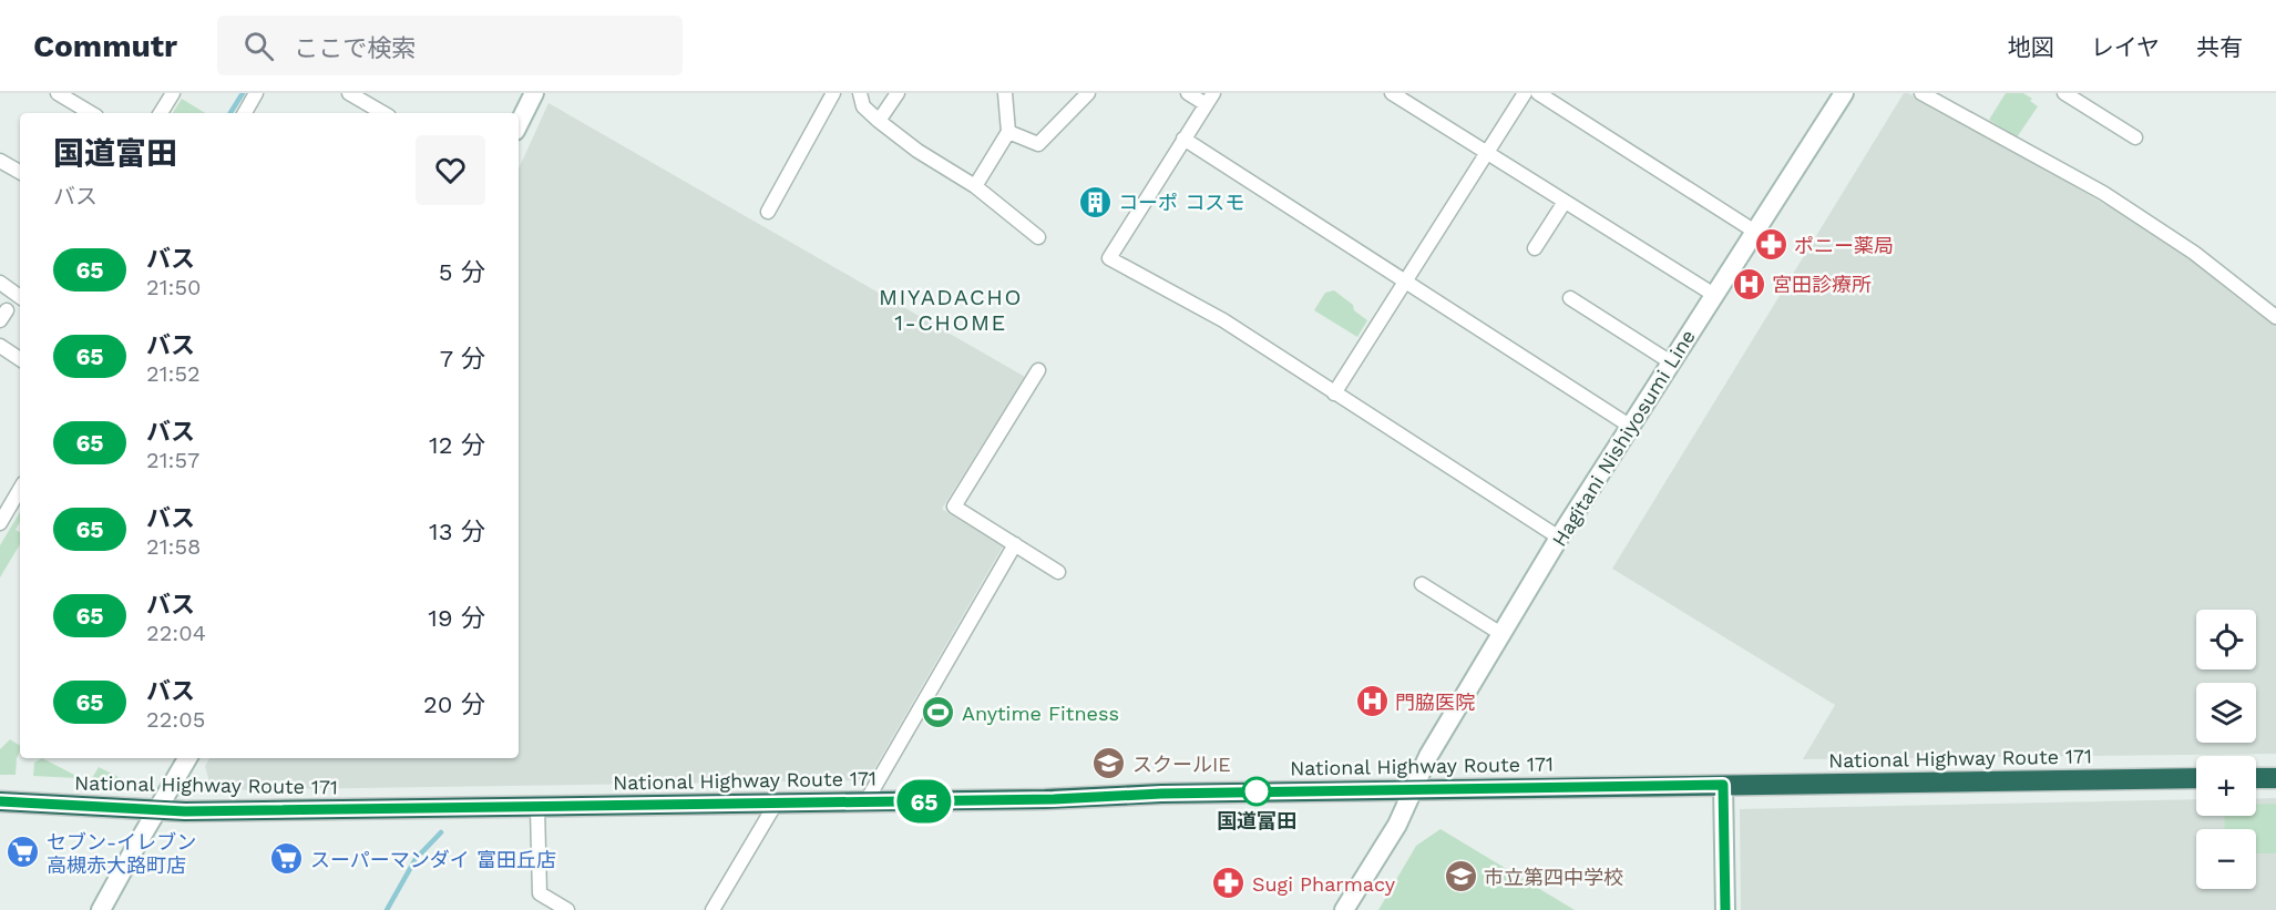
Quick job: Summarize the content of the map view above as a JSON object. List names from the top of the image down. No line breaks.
{"streets":{"highway":["National Highway Route 171"],"main road":["Hagitani Nishiyosumi Line"]},"crossings":[["Hagitani Nishiyosumi Line","National Highway Route 171"]],"districts":["MIYADACHO 1-CHOME"],"places":{"building":["コーポ コスモ"],"pharmacy":["ポニー薬局","Sugi Pharmacy"],"hospital":["宮田診療所","門脇医院"],"sports":["Anytime Fitness"],"school or university":["スクールIE","市立第四中学校"],"other":["国道富田"],"supermarket":["セブン-イレブン 高槻赤大路町店","スーパーマンダイ 富田丘店"]},"lines":["bus line 65"],"page":{"header":"Commutr","search":"ここで検索","nav":["地図","レイヤ","共有"],"on_map":"65","heading":["国道富田","バス"],"list":[{"mark":"65","name":"バス","note":"21:50","value":"5 分"},{"mark":"65","name":"バス","note":"21:52","value":"7 分"},{"mark":"65","name":"バス","note":"21:57","value":"12 分"},{"mark":"65","name":"バス","note":"21:58","value":"13 分"},{"mark":"65","name":"バス","note":"22:04","value":"19 分"},{"mark":"65","name":"バス","note":"22:05","value":"20 分"}],"map_buttons":["+","−"]}}
